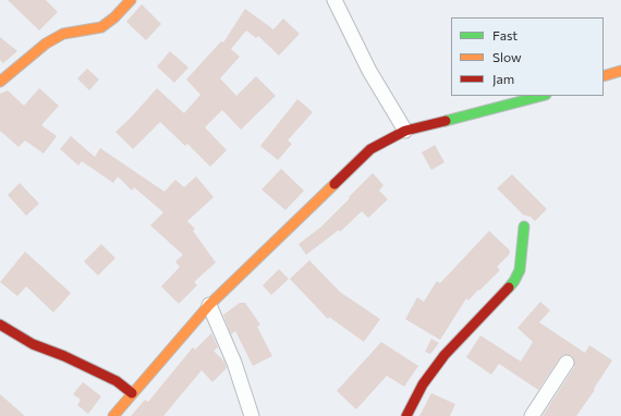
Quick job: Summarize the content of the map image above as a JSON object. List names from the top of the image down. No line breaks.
{"legend":["Fast","Slow","Jam"]}
